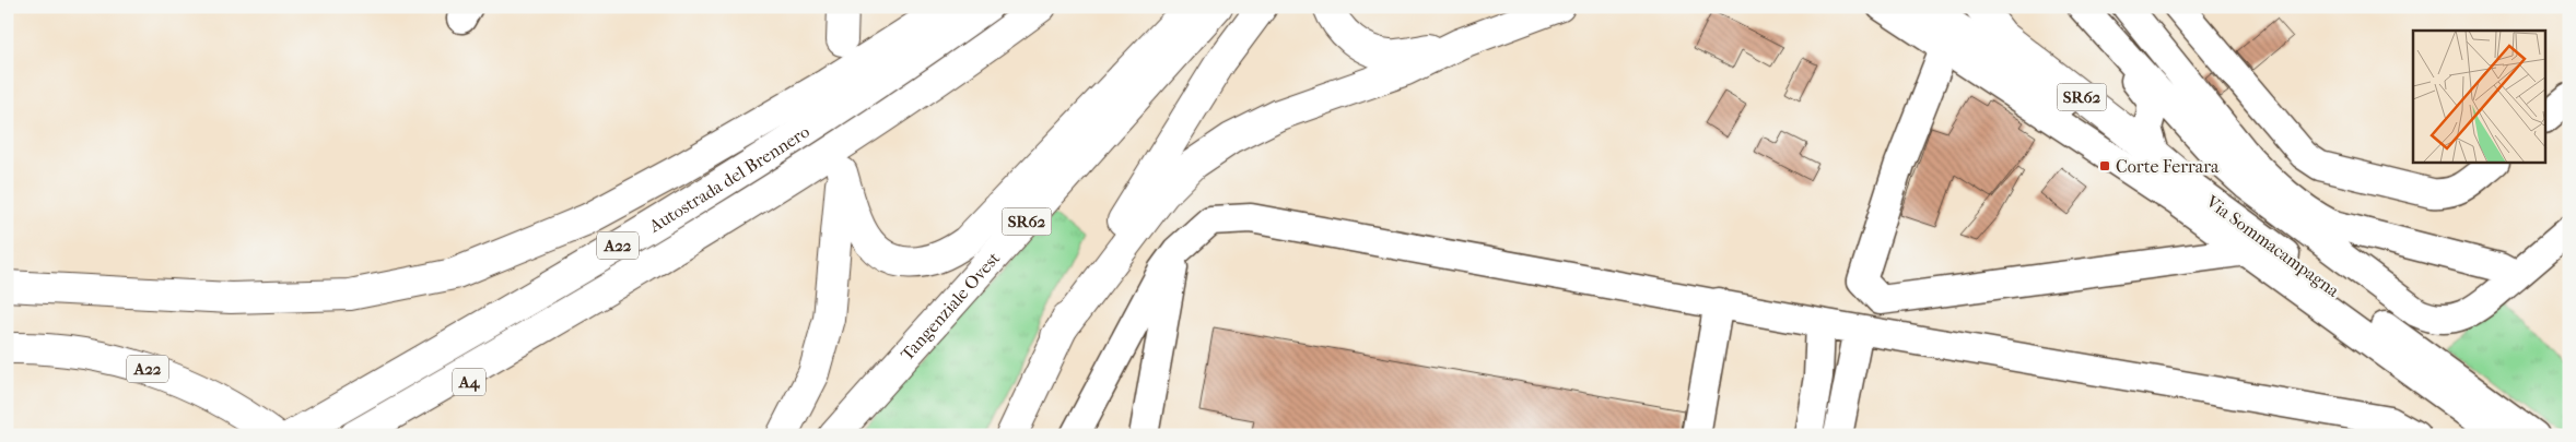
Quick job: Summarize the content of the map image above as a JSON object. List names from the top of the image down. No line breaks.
{"streets":{"highway":["SR62","Autostrada del Brennero","A22","Tangenziale Ovest","A4"],"street":["Via Sommacampagna"]},"crossings":[["SR62","Via Sommacampagna"],["Autostrada del Brennero","A22"],["Autostrada del Brennero","A4"]],"places":{"transit":["Corte Ferrara"]}}
